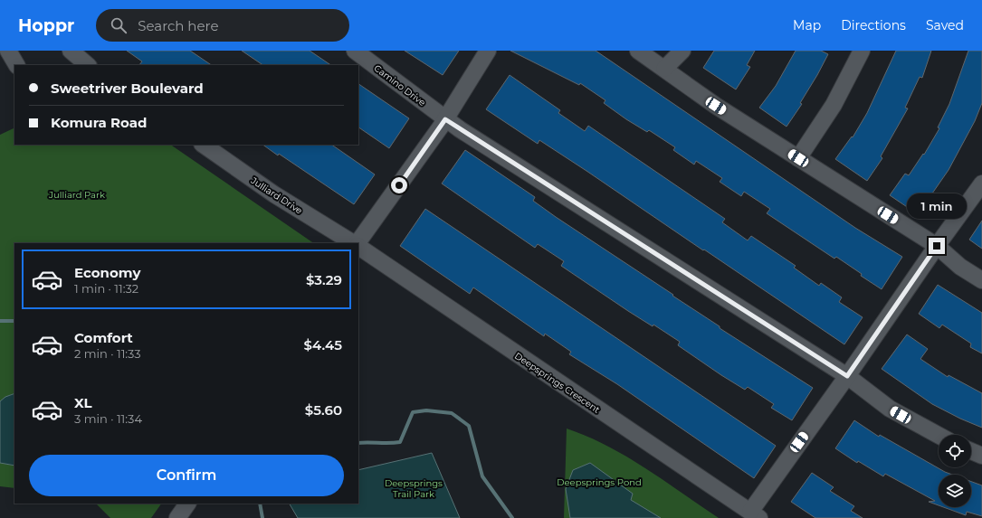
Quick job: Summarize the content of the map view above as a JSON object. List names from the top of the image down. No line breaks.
{"streets":{"street":["Camino Drive","Julliard Drive","Deepsprings Crescent"]},"parks":["Julliard Park","Deepsprings Pond","Deepsprings Trail Park"],"page":{"header":"Hoppr","search":"Search here","nav":["Map","Directions","Saved"],"banner":["Sweetriver Boulevard","Komura Road"],"bubble":"1 min","list":[{"name":"Economy","note":"1 min · 11:32","value":"$3.29"},{"name":"Comfort","note":"2 min · 11:33","value":"$4.45"},{"name":"XL","note":"3 min · 11:34","value":"$5.60"}],"buttons":"Confirm"}}
